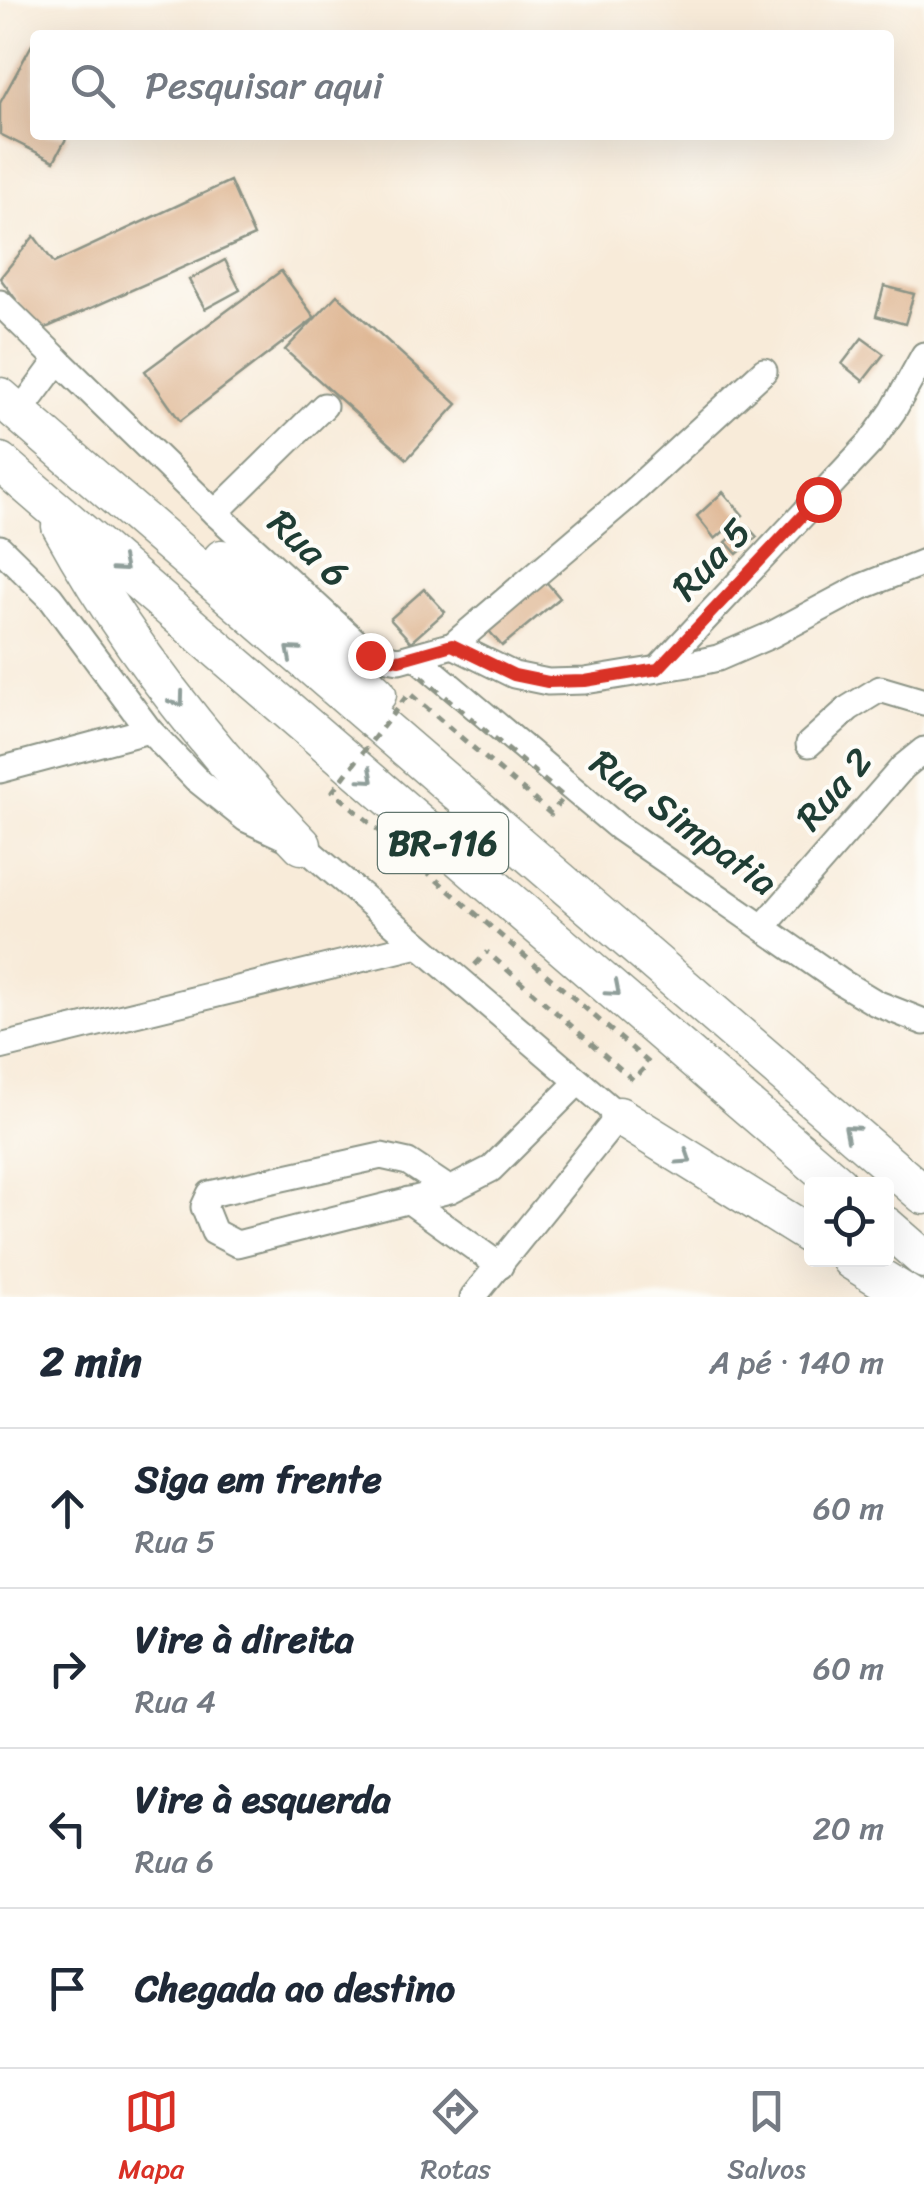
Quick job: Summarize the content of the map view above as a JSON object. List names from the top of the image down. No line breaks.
{"streets":{"highway":["BR-116"],"street":["Rua 6","Rua 5","Rua 2","Rua Simpatia"]},"crossings":[["Rua 6","Rua Simpatia"],["Rua 2","Rua Simpatia"]],"page":{"search":"Pesquisar aqui","heading":["2 min","A pé · 140 m"],"list":[["Siga em frente","Rua 5","60 m"],["Vire à direita","Rua 4","60 m"],["Vire à esquerda","Rua 6","20 m"],"Chegada ao destino"],"nav":["Mapa","Rotas","Salvos"]}}
